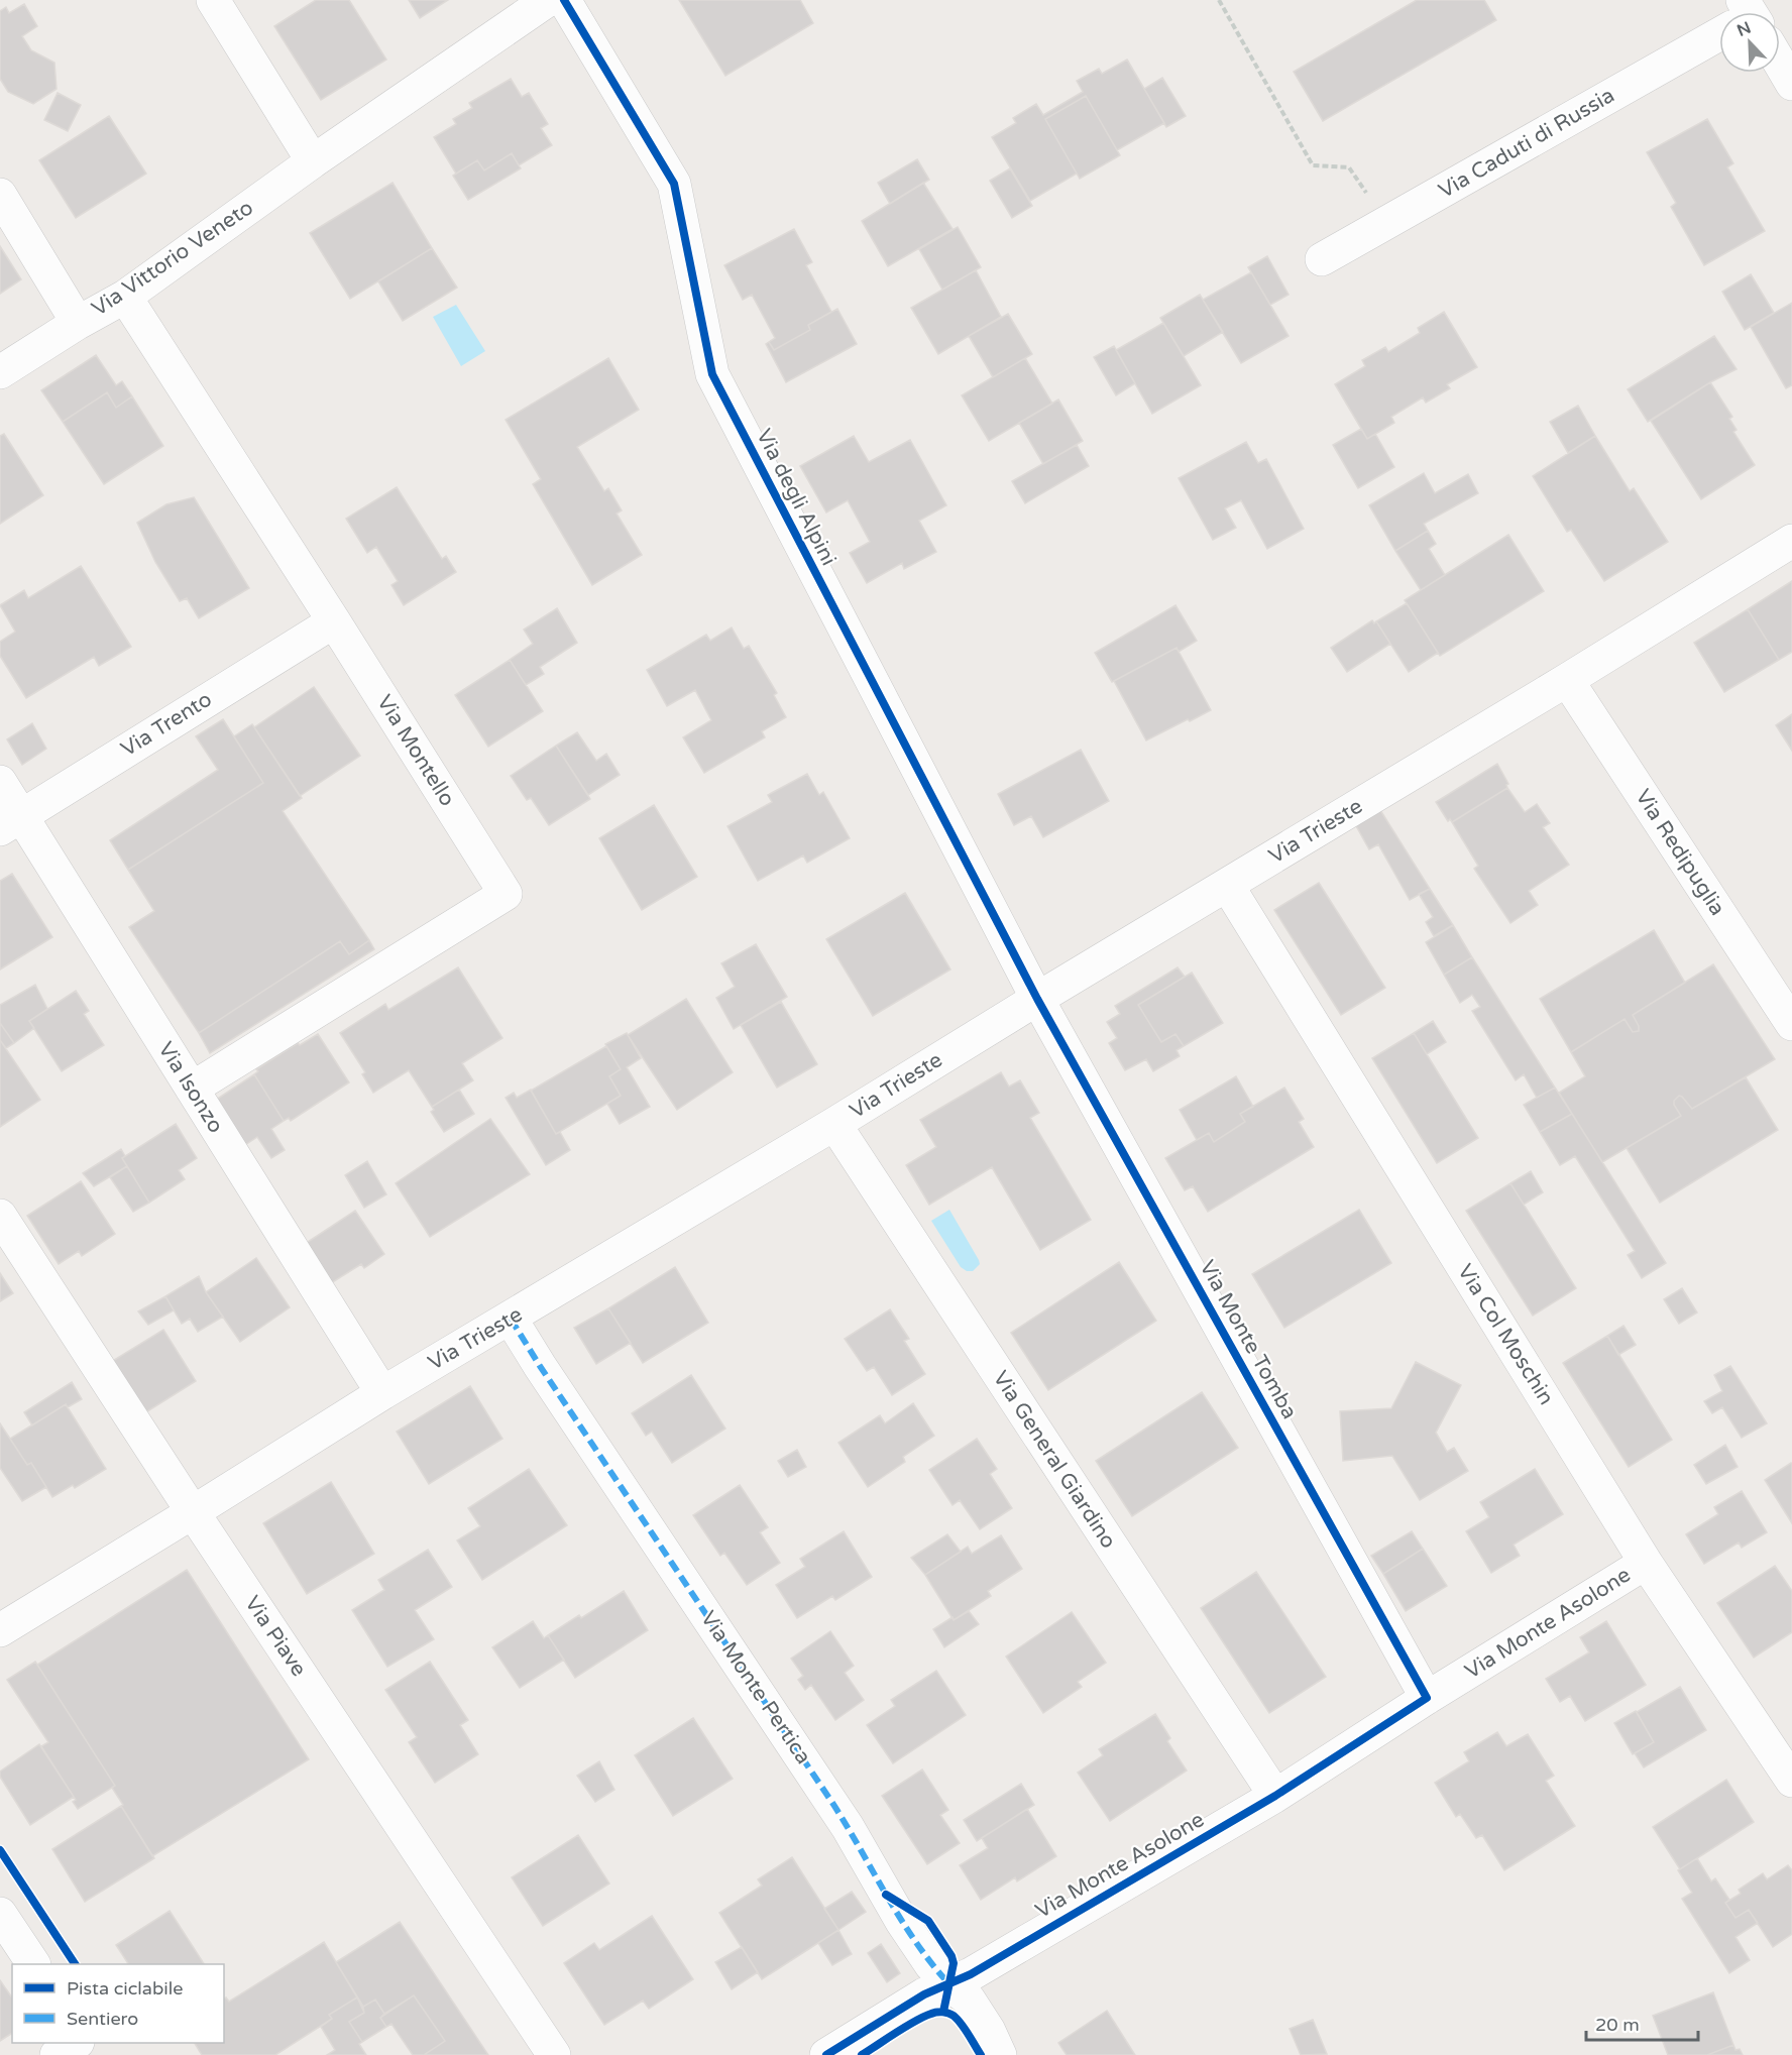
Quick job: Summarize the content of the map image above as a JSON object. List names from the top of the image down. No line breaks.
{"streets":{"street":["Via Caduti di Russia","Via Vittorio Veneto","Via degli Alpini","Via Trento","Via Montello","Via Trieste","Via Redipuglia","Via Isonzo","Via Col Moschin","Via Monte Tomba","Via General Giardino","Via Monte Asolone","Via Piave","Via Monte Pertica"]},"crossings":[["Via Vittorio Veneto","Via Montello"],["Via degli Alpini","Via Trieste"],["Via degli Alpini","Via Monte Tomba"],["Via Trento","Via Montello"],["Via Trento","Via Isonzo"],["Via Montello","Via Isonzo"],["Via Trieste","Via Redipuglia"],["Via Trieste","Via Isonzo"],["Via Trieste","Via Col Moschin"],["Via Trieste","Via Monte Tomba"],["Via Trieste","Via General Giardino"],["Via Trieste","Via Piave"],["Via Trieste","Via Monte Pertica"],["Via Col Moschin","Via Monte Asolone"],["Via Monte Tomba","Via Monte Asolone"],["Via General Giardino","Via Monte Asolone"],["Via Monte Asolone","Via Monte Pertica"]],"legend":["Pista ciclabile","Sentiero"],"scale_bar":"20 m","north":"top left"}
